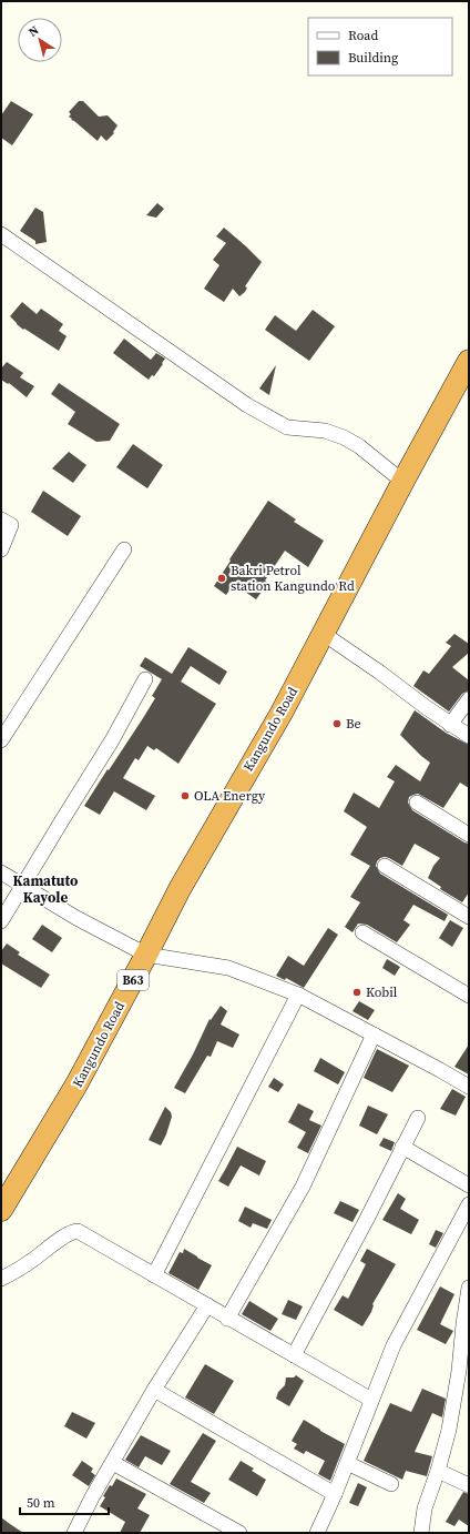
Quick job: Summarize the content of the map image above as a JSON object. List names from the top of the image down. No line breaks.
{"streets":{"highway":["Kangundo Road","B63"]},"districts":["Kamatuto Kayole"],"places":["Bakri Petrol station Kangundo Rd","Be","OLA Energy","Kobil"],"legend":["Road","Building"],"scale_bar":"50 m","north":"top left"}
